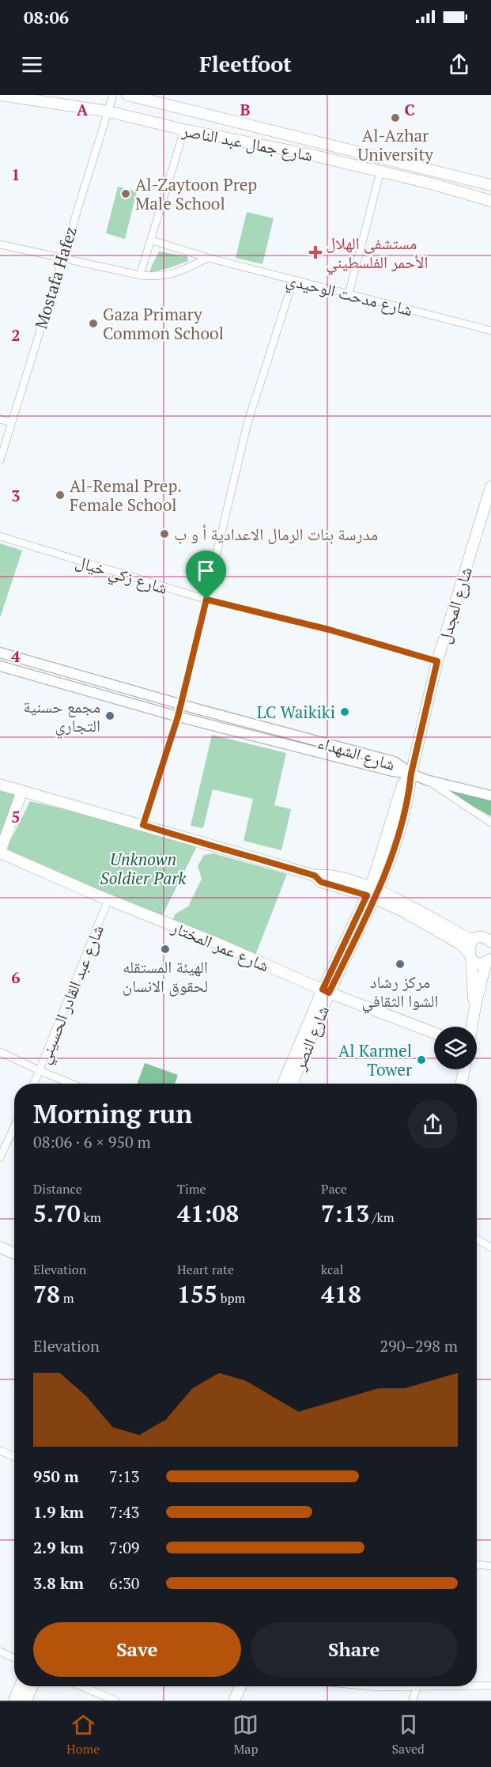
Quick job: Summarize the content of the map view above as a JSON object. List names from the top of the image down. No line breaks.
{"streets":{"main road":["شارع جمال عبد الناصر","شارع المجدل","شارع عمر المختار","شارع النصر"],"street":["Mostafa Hafez","شارع مدحت الوحيدي","شارع زكي خيال","شارع الشهداء","شارع عبد القادر الحسيني"]},"crossings":[["شارع جمال عبد الناصر","Mostafa Hafez"],["شارع زكي خيال","شارع المجدل"],["شارع المجدل","شارع الشهداء"],["شارع المجدل","شارع النصر"],["شارع عمر المختار","شارع عبد القادر الحسيني"],["شارع عمر المختار","شارع النصر"]],"parks":["Unknown Soldier Park"],"places":{"other":["Al-Azhar University","Al-Zaytoon Prep Male School","Gaza Primary Common School","Al-Remal Prep. Female School","مدرسة بنات الرمال الاعدادية أ و ب","LC Waikiki","مجمع حسنية التجاري","الهيئة المستقله لحقوق الانسان","مركز رشاد الشوا الثقافي","Al Karmel Tower"],"health":["مستشفى الهلال الأحمر الفلسطيني"]},"page":{"status":"08:06","header":"Fleetfoot","heading":["Morning run","08:06 · 6 × 950 m"],"stats":[["Distance","5.70 km"],["Time","41:08"],["Pace","7:13 /km"],["Elevation","78 m"],["Heart rate","155 bpm"],["kcal","418"]],"chart":["Elevation","290–298 m"],"list":[{"name":"950 m","note":"7:13"},{"name":"1.9 km","note":"7:43"},{"name":"2.9 km","note":"7:09"},{"name":"3.8 km","note":"6:30"}],"buttons":["Save","Share"],"tabs":["Home","Map","Saved"]},"grid":{"columns":["A","B","C"],"rows":["1","2","3","4","5","6"]}}
